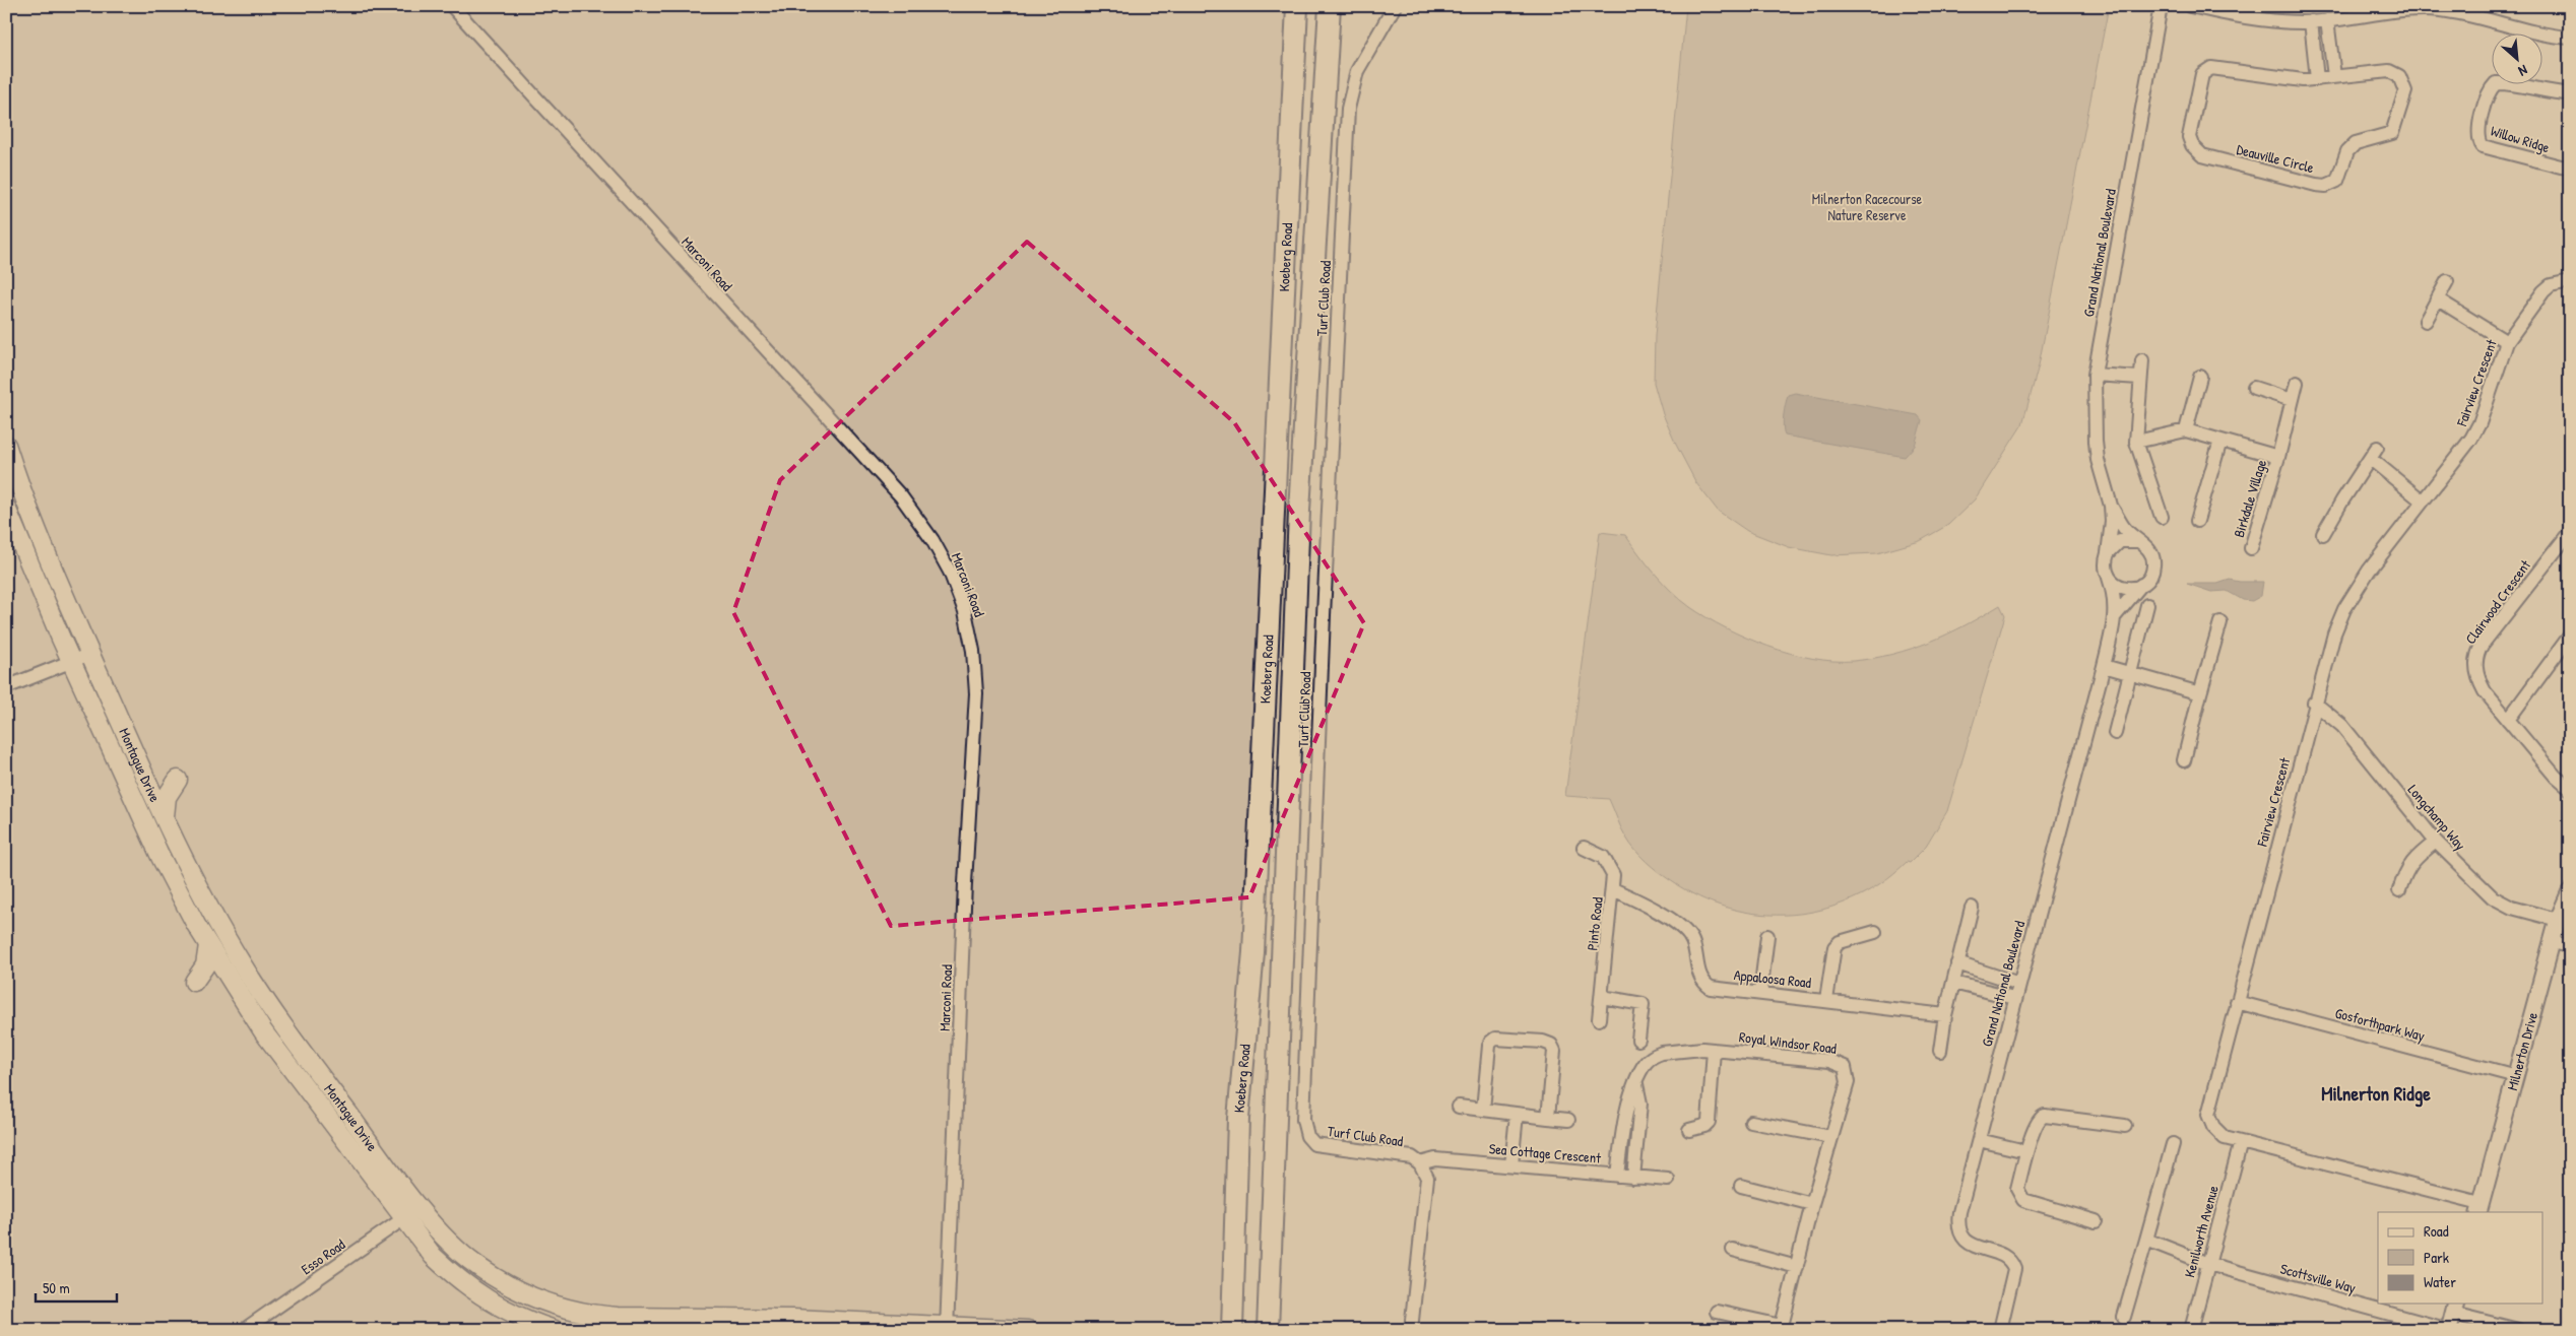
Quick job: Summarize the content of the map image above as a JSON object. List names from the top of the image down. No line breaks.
{"streets":{"main road":["Koeberg Road","Montague Drive"],"street":["Willow Ridge","Deauville Circle","Grand National Boulevard","Marconi Road","Turf Club Road","Fairview Crescent","Birkdale Village","Clairwood Crescent","Longchamp Way","Pinto Road","Appaloosa Road","Gosforthpark Way","Royal Windsor Road","Milnerton Drive","Sea Cottage Crescent","Kenilworth Avenue","Esso Road","Scottsville Way"]},"crossings":[["Marconi Road","Montague Drive"],["Turf Club Road","Sea Cottage Crescent"],["Fairview Crescent","Longchamp Way"],["Fairview Crescent","Gosforthpark Way"],["Fairview Crescent","Milnerton Drive"],["Fairview Crescent","Kenilworth Avenue"],["Montague Drive","Esso Road"],["Longchamp Way","Milnerton Drive"],["Pinto Road","Appaloosa Road"],["Gosforthpark Way","Milnerton Drive"],["Royal Windsor Road","Sea Cottage Crescent"],["Kenilworth Avenue","Scottsville Way"]],"districts":["Milnerton Ridge"],"parks":["Milnerton Racecourse Nature Reserve"],"legend":["Road","Park","Water"],"scale_bar":"50 m","north":"bottom right"}
